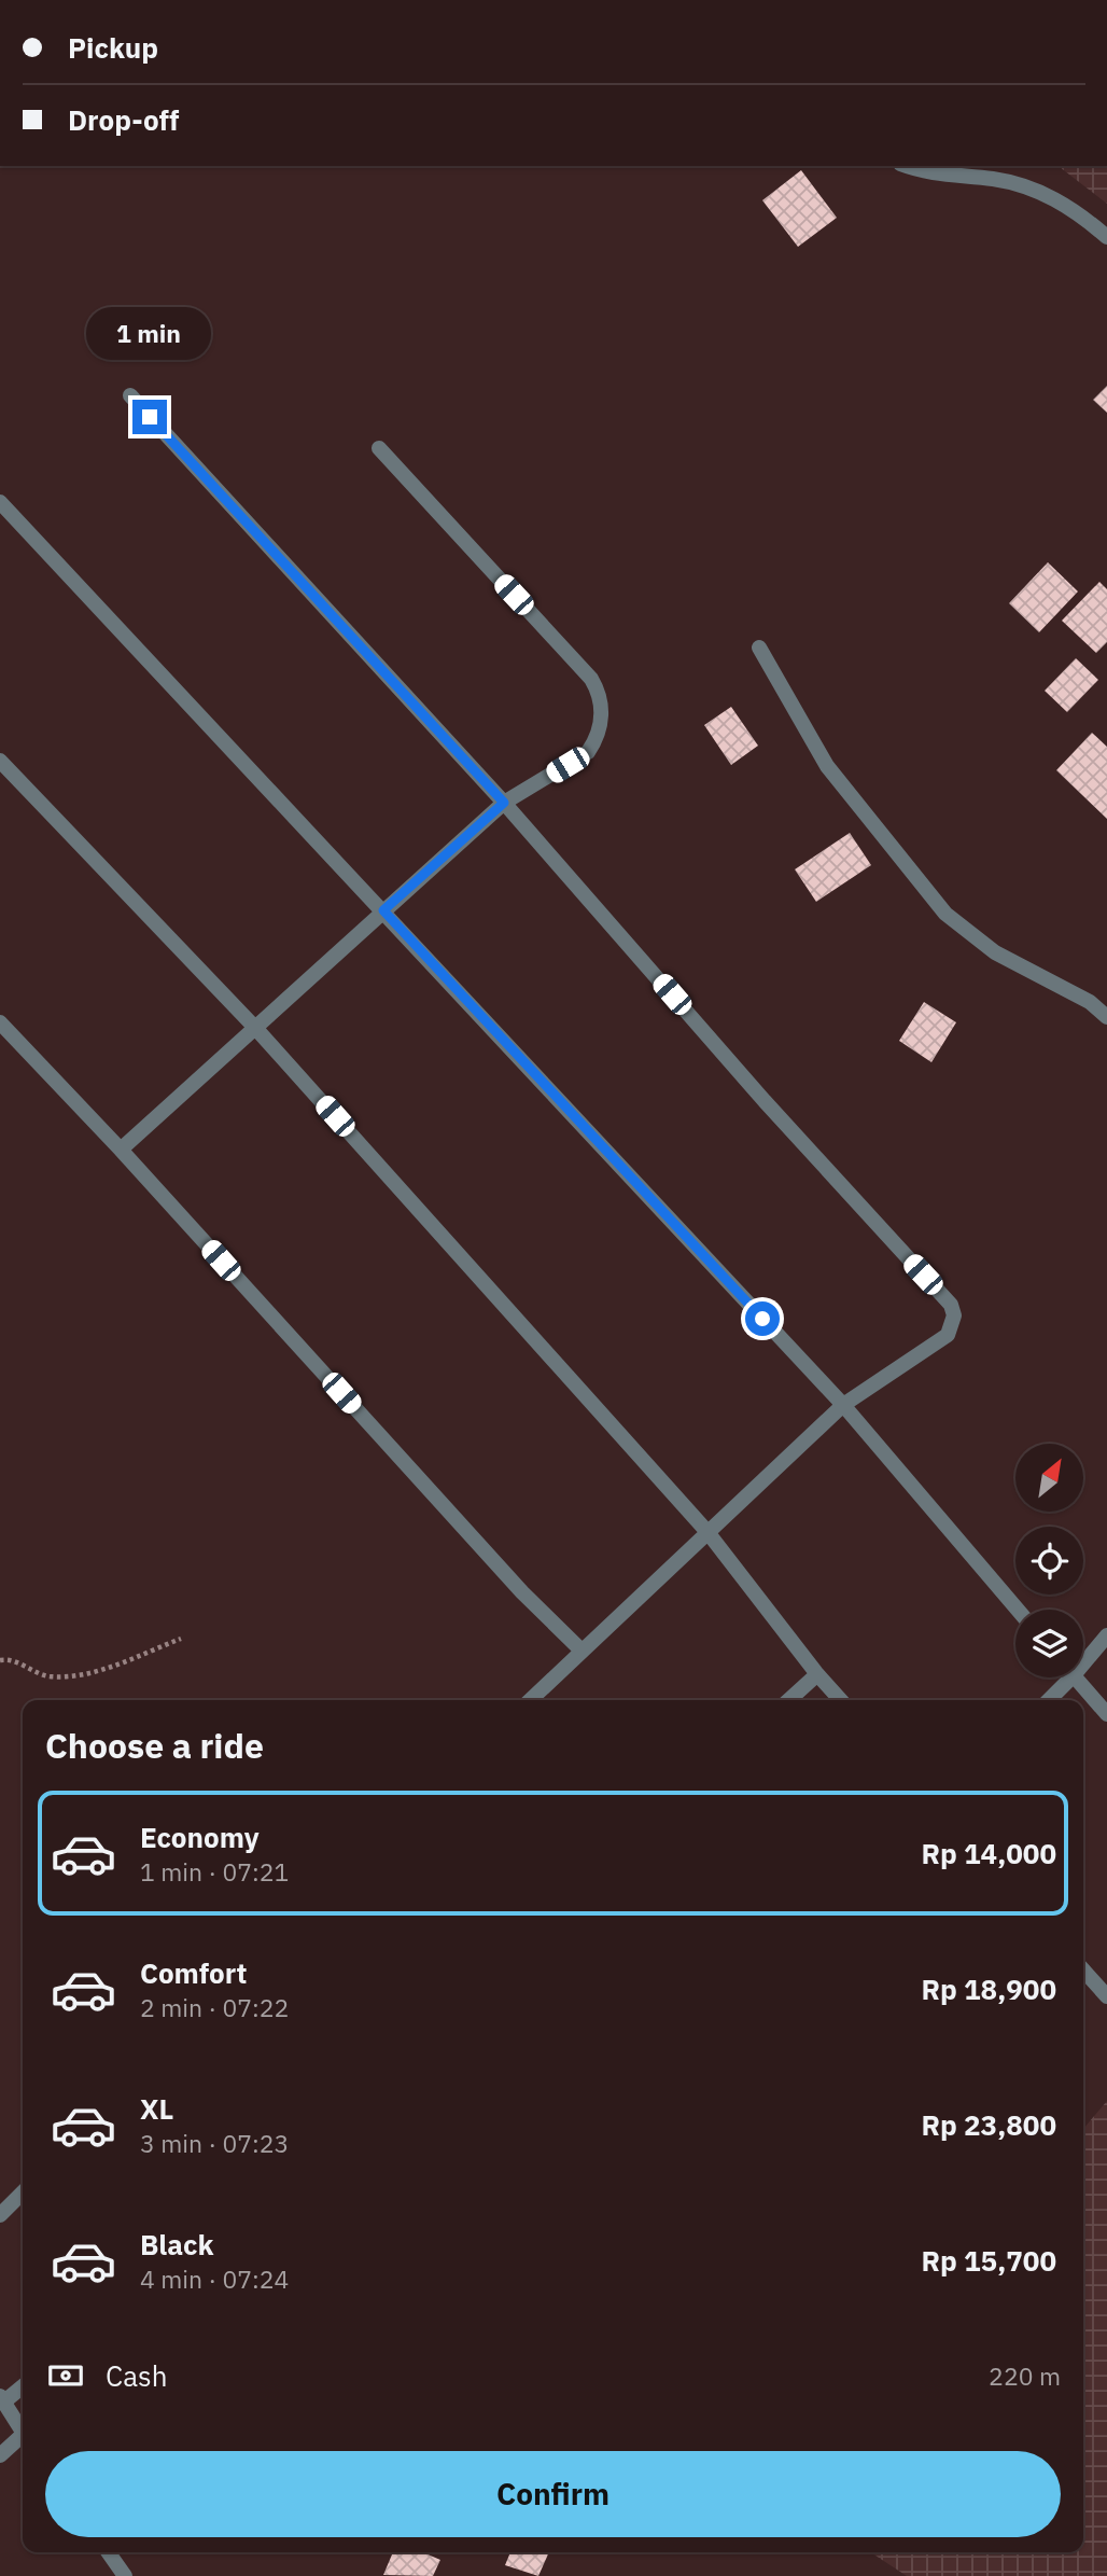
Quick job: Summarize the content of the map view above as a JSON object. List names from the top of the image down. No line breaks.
{"north":"top right","page":{"banner":["Pickup","Drop-off"],"bubble":"1 min","heading":"Choose a ride","list":[{"name":"Economy","note":"1 min · 07:21","value":"Rp 14,000"},{"name":"Comfort","note":"2 min · 07:22","value":"Rp 18,900"},{"name":"XL","note":"3 min · 07:23","value":"Rp 23,800"},{"name":"Black","note":"4 min · 07:24","value":"Rp 15,700"}],"pay":["Cash","220 m"],"buttons":"Confirm"}}
